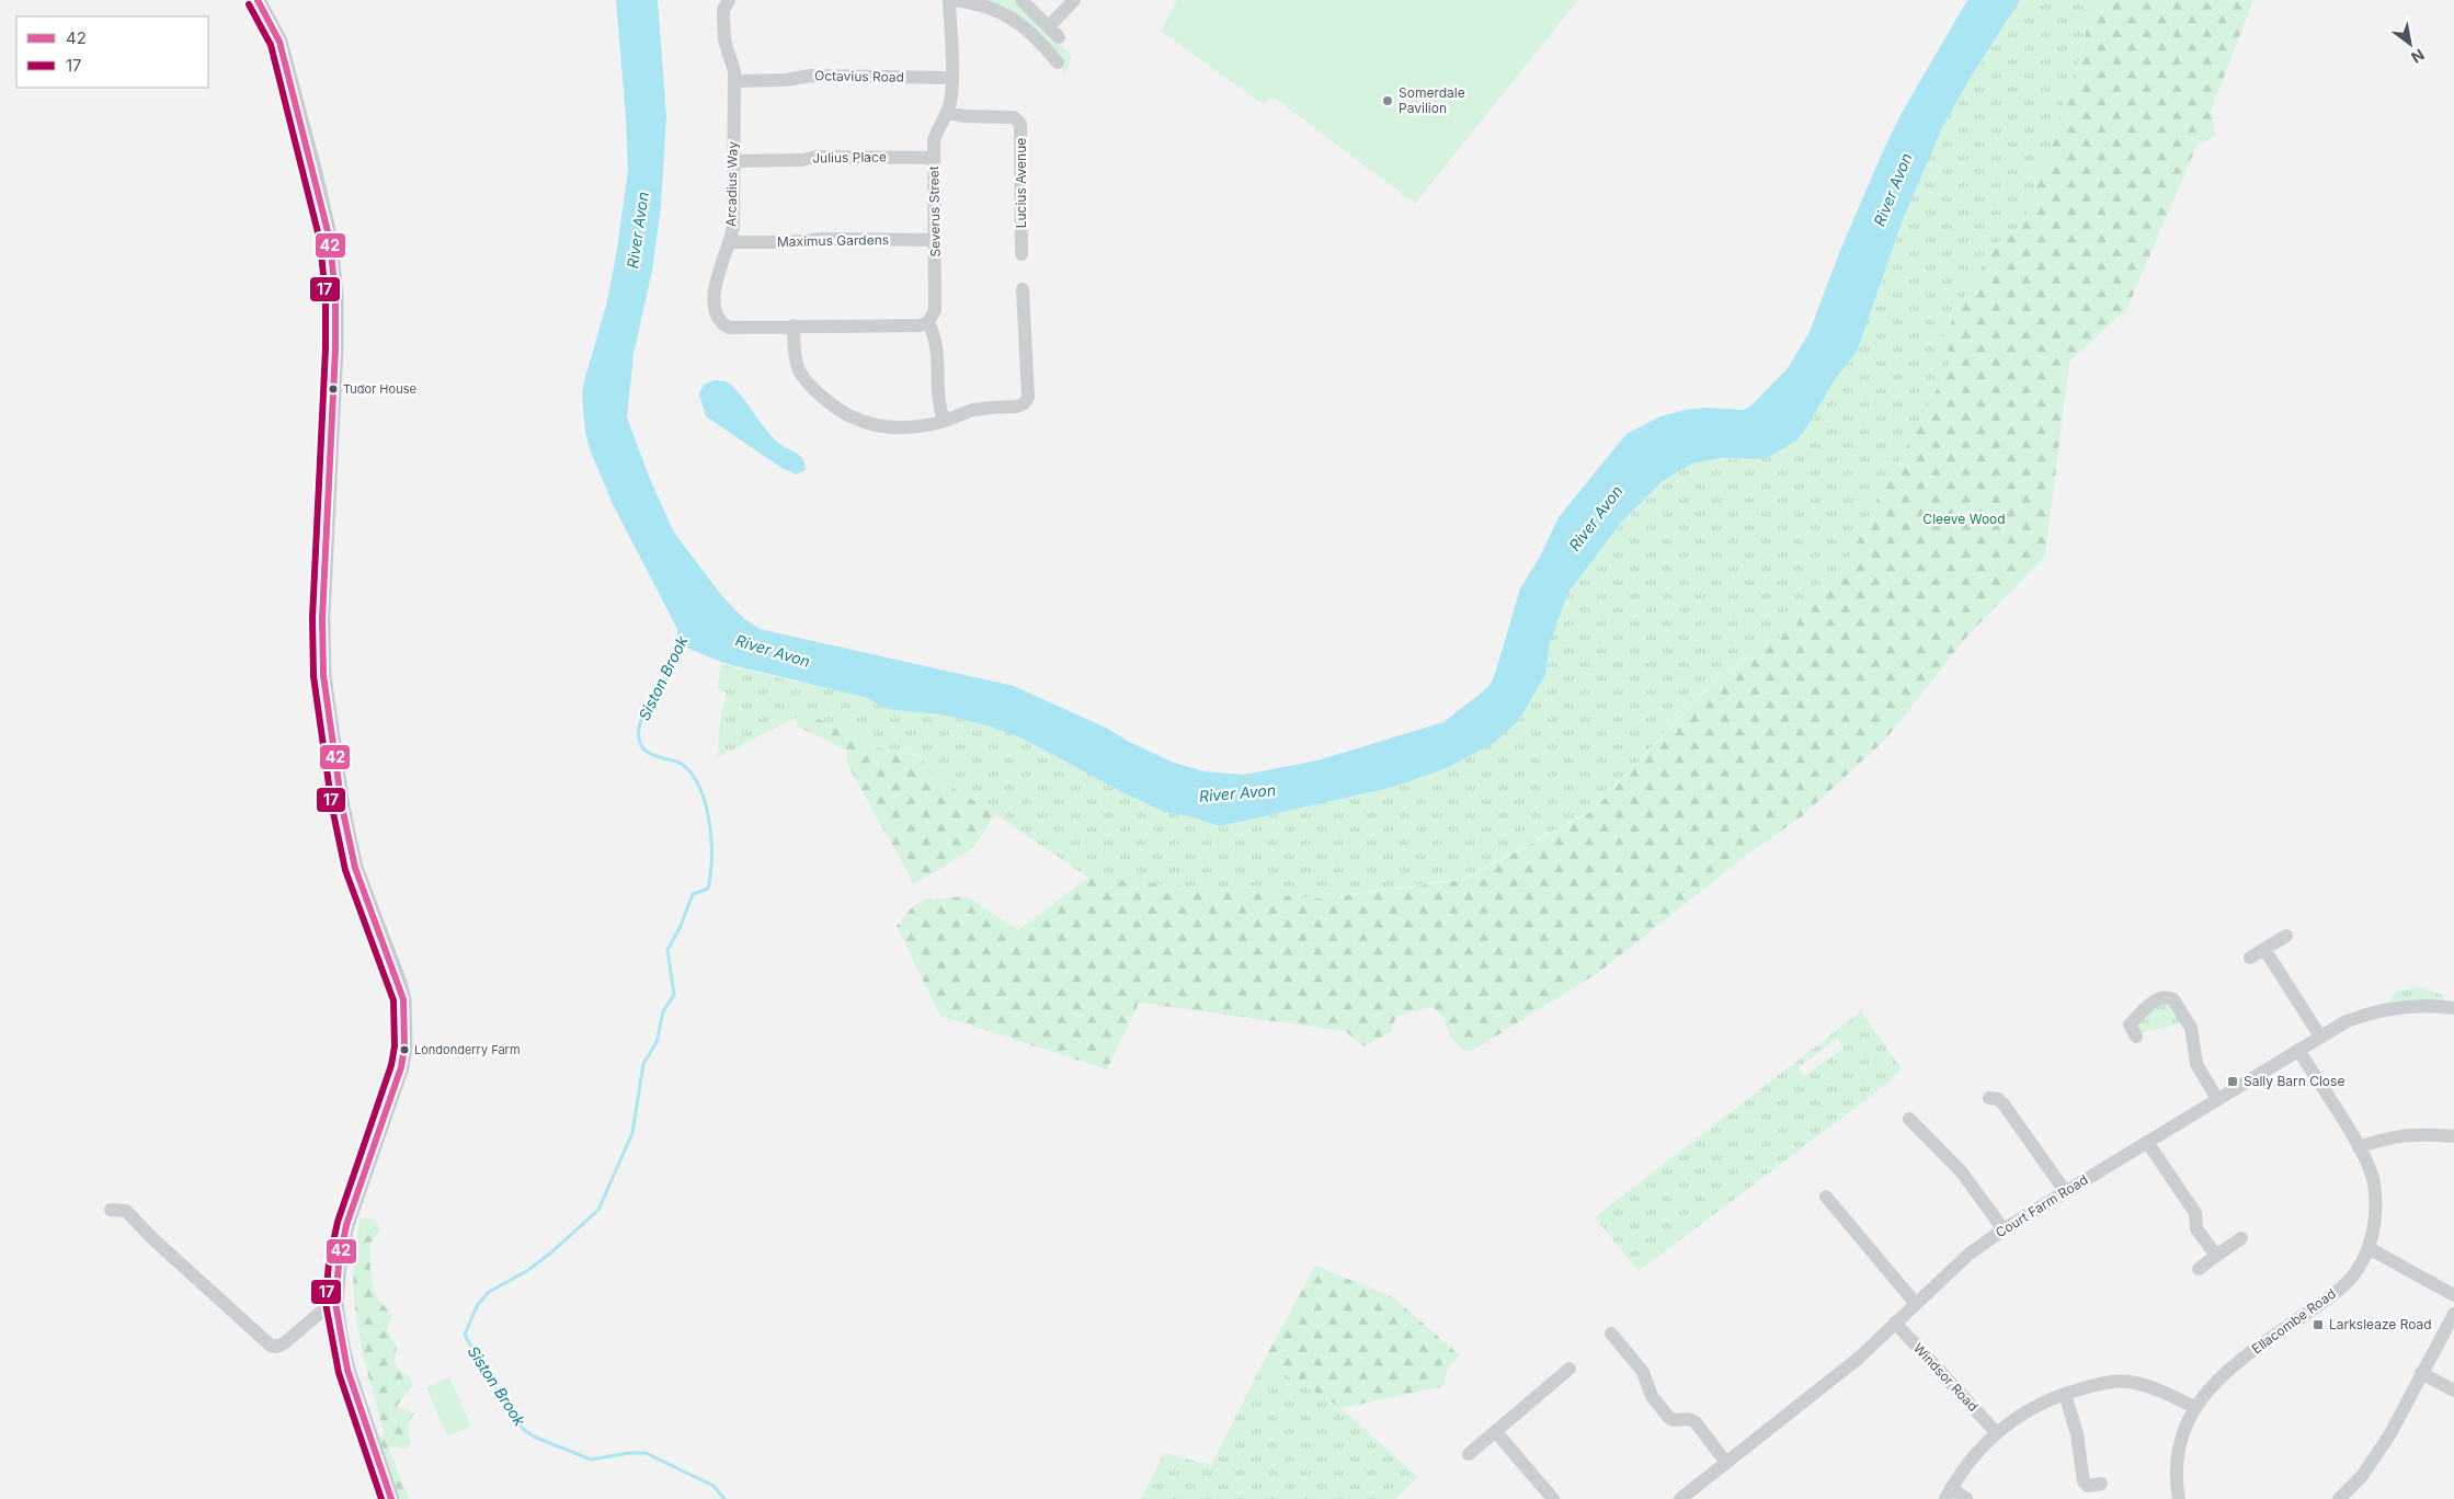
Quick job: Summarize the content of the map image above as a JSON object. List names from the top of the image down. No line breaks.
{"streets":{"street":["Octavius Road","Julius Place","Lucius Avenue","Arcadius Way","Severus Street","Maximus Gardens","Court Farm Road","Ellacombe Road","Windsor Road"]},"crossings":[["Octavius Road","Arcadius Way"],["Octavius Road","Severus Street"],["Julius Place","Arcadius Way"],["Julius Place","Severus Street"],["Lucius Avenue","Severus Street"],["Arcadius Way","Severus Street"],["Arcadius Way","Maximus Gardens"],["Severus Street","Maximus Gardens"],["Court Farm Road","Ellacombe Road"],["Court Farm Road","Windsor Road"]],"water":["River Avon","Siston Brook"],"parks":["Cleeve Wood"],"places":{"other":["Somerdale Pavilion","Tudor House","Londonderry Farm"],"transit":["Sally Barn Close","Larksleaze Road"]},"lines":["transit line 42","transit line 17"],"legend":["42","17"],"north":"bottom right"}
